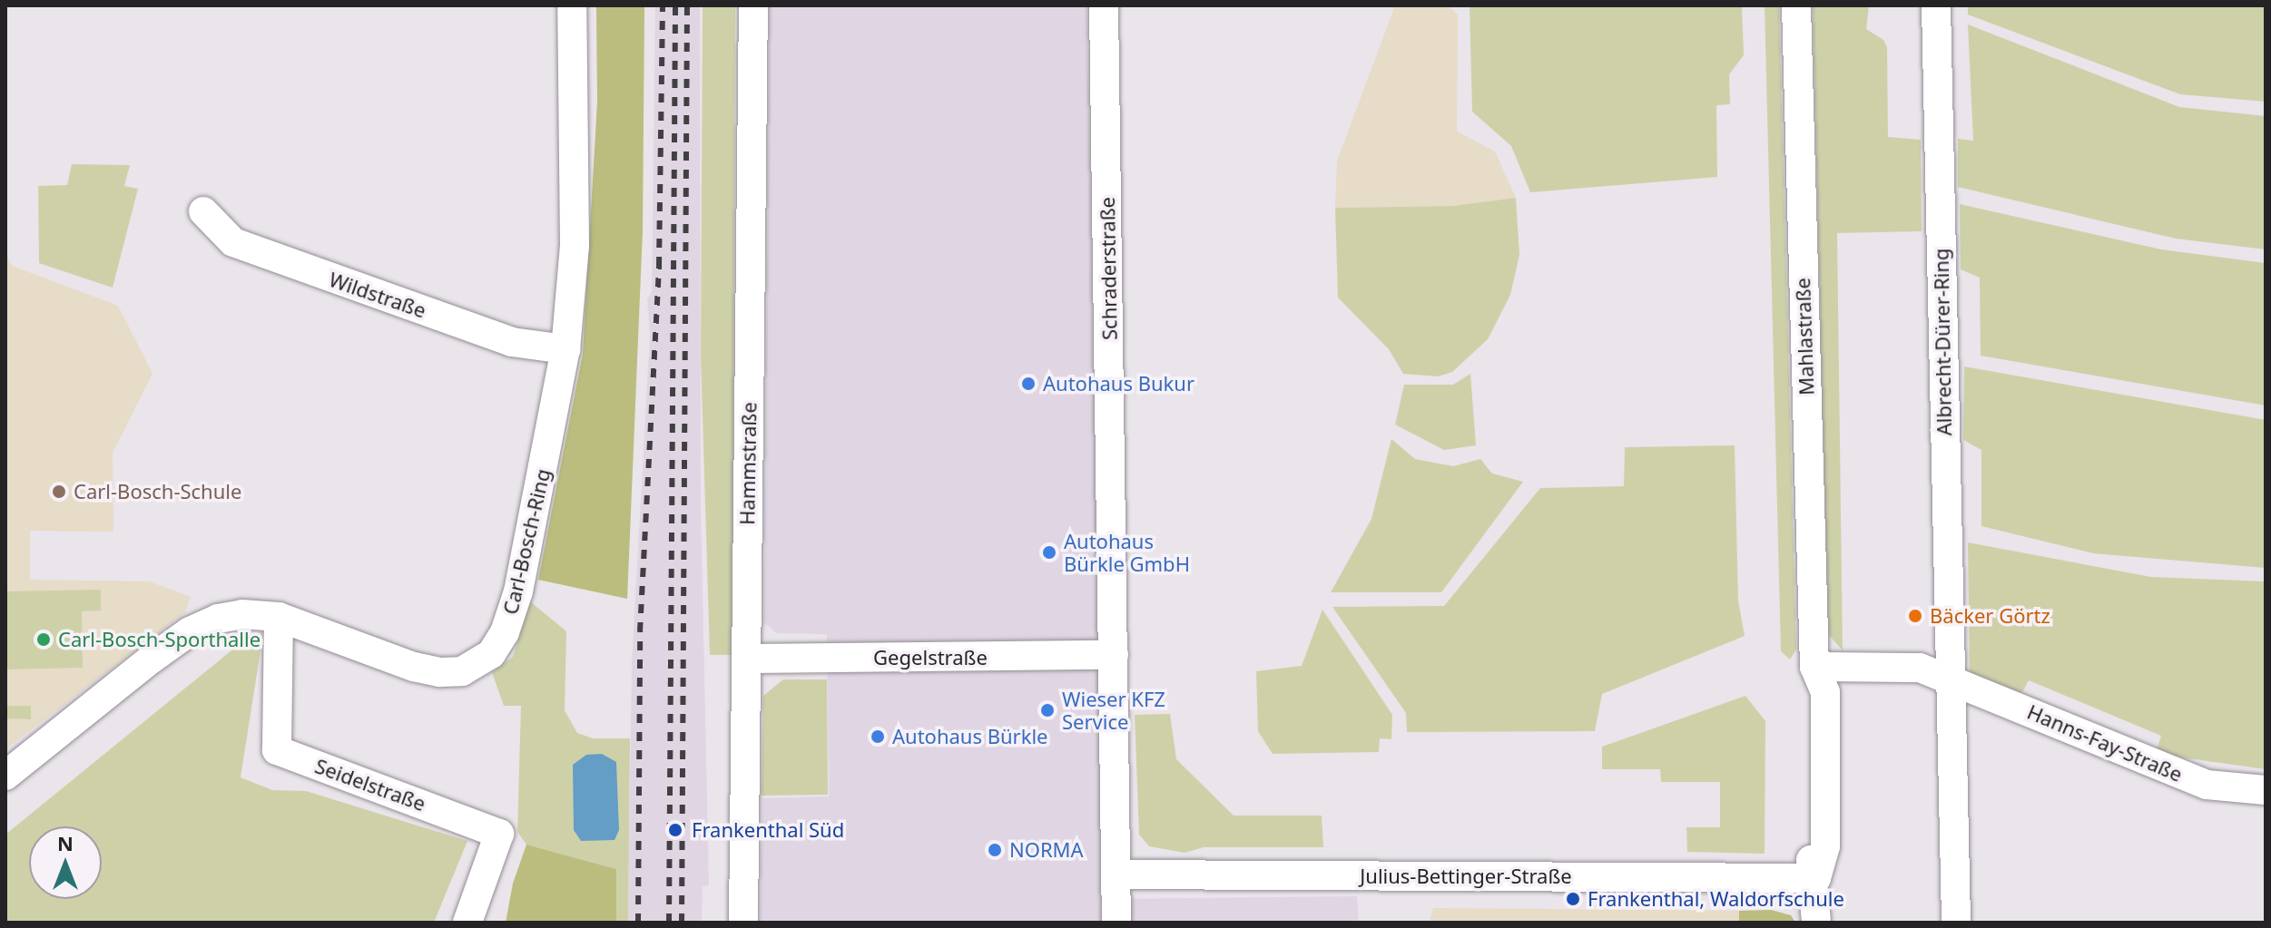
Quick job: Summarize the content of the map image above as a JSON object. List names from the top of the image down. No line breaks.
{"streets":{"street":["Schraderstraße","Wildstraße","Mahlastraße","Albrecht-Dürer-Ring","Hammstraße","Carl-Bosch-Ring","Gegelstraße","Hanns-Fay-Straße","Seidelstraße","Julius-Bettinger-Straße"]},"crossings":[["Schraderstraße","Gegelstraße"],["Schraderstraße","Julius-Bettinger-Straße"],["Wildstraße","Carl-Bosch-Ring"],["Mahlastraße","Hanns-Fay-Straße"],["Mahlastraße","Julius-Bettinger-Straße"],["Albrecht-Dürer-Ring","Hanns-Fay-Straße"],["Hammstraße","Gegelstraße"],["Carl-Bosch-Ring","Seidelstraße"]],"places":["Autohaus Bukur","Carl-Bosch-Schule","Autohaus Bürkle GmbH","Bäcker Görtz","Carl-Bosch-Sporthalle","Wieser KFZ Service","Autohaus Bürkle","Frankenthal Süd","NORMA","Frankenthal, Waldorfschule"],"north":"top"}
